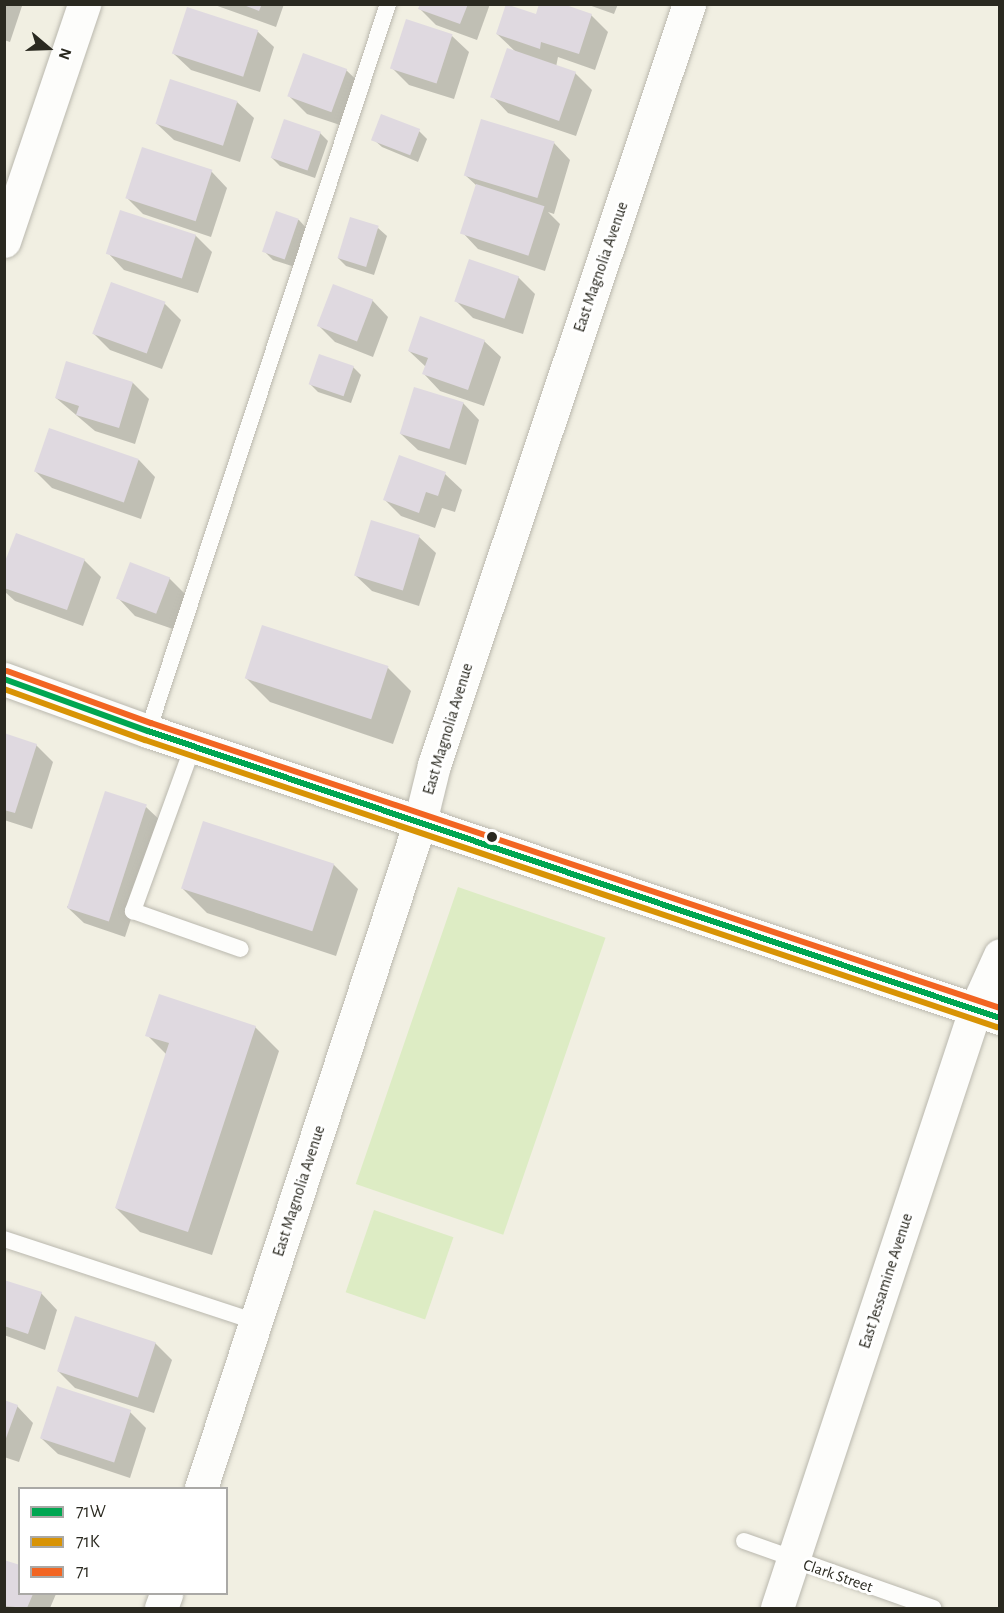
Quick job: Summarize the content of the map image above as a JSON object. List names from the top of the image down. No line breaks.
{"streets":{"street":["East Magnolia Avenue","East Jessamine Avenue"],"lane":["Clark Street"]},"crossings":[["East Jessamine Avenue","Clark Street"]],"lines":["transit line 71","transit line 71W","transit line 71K"],"legend":["71W","71K","71"],"north":"right"}
